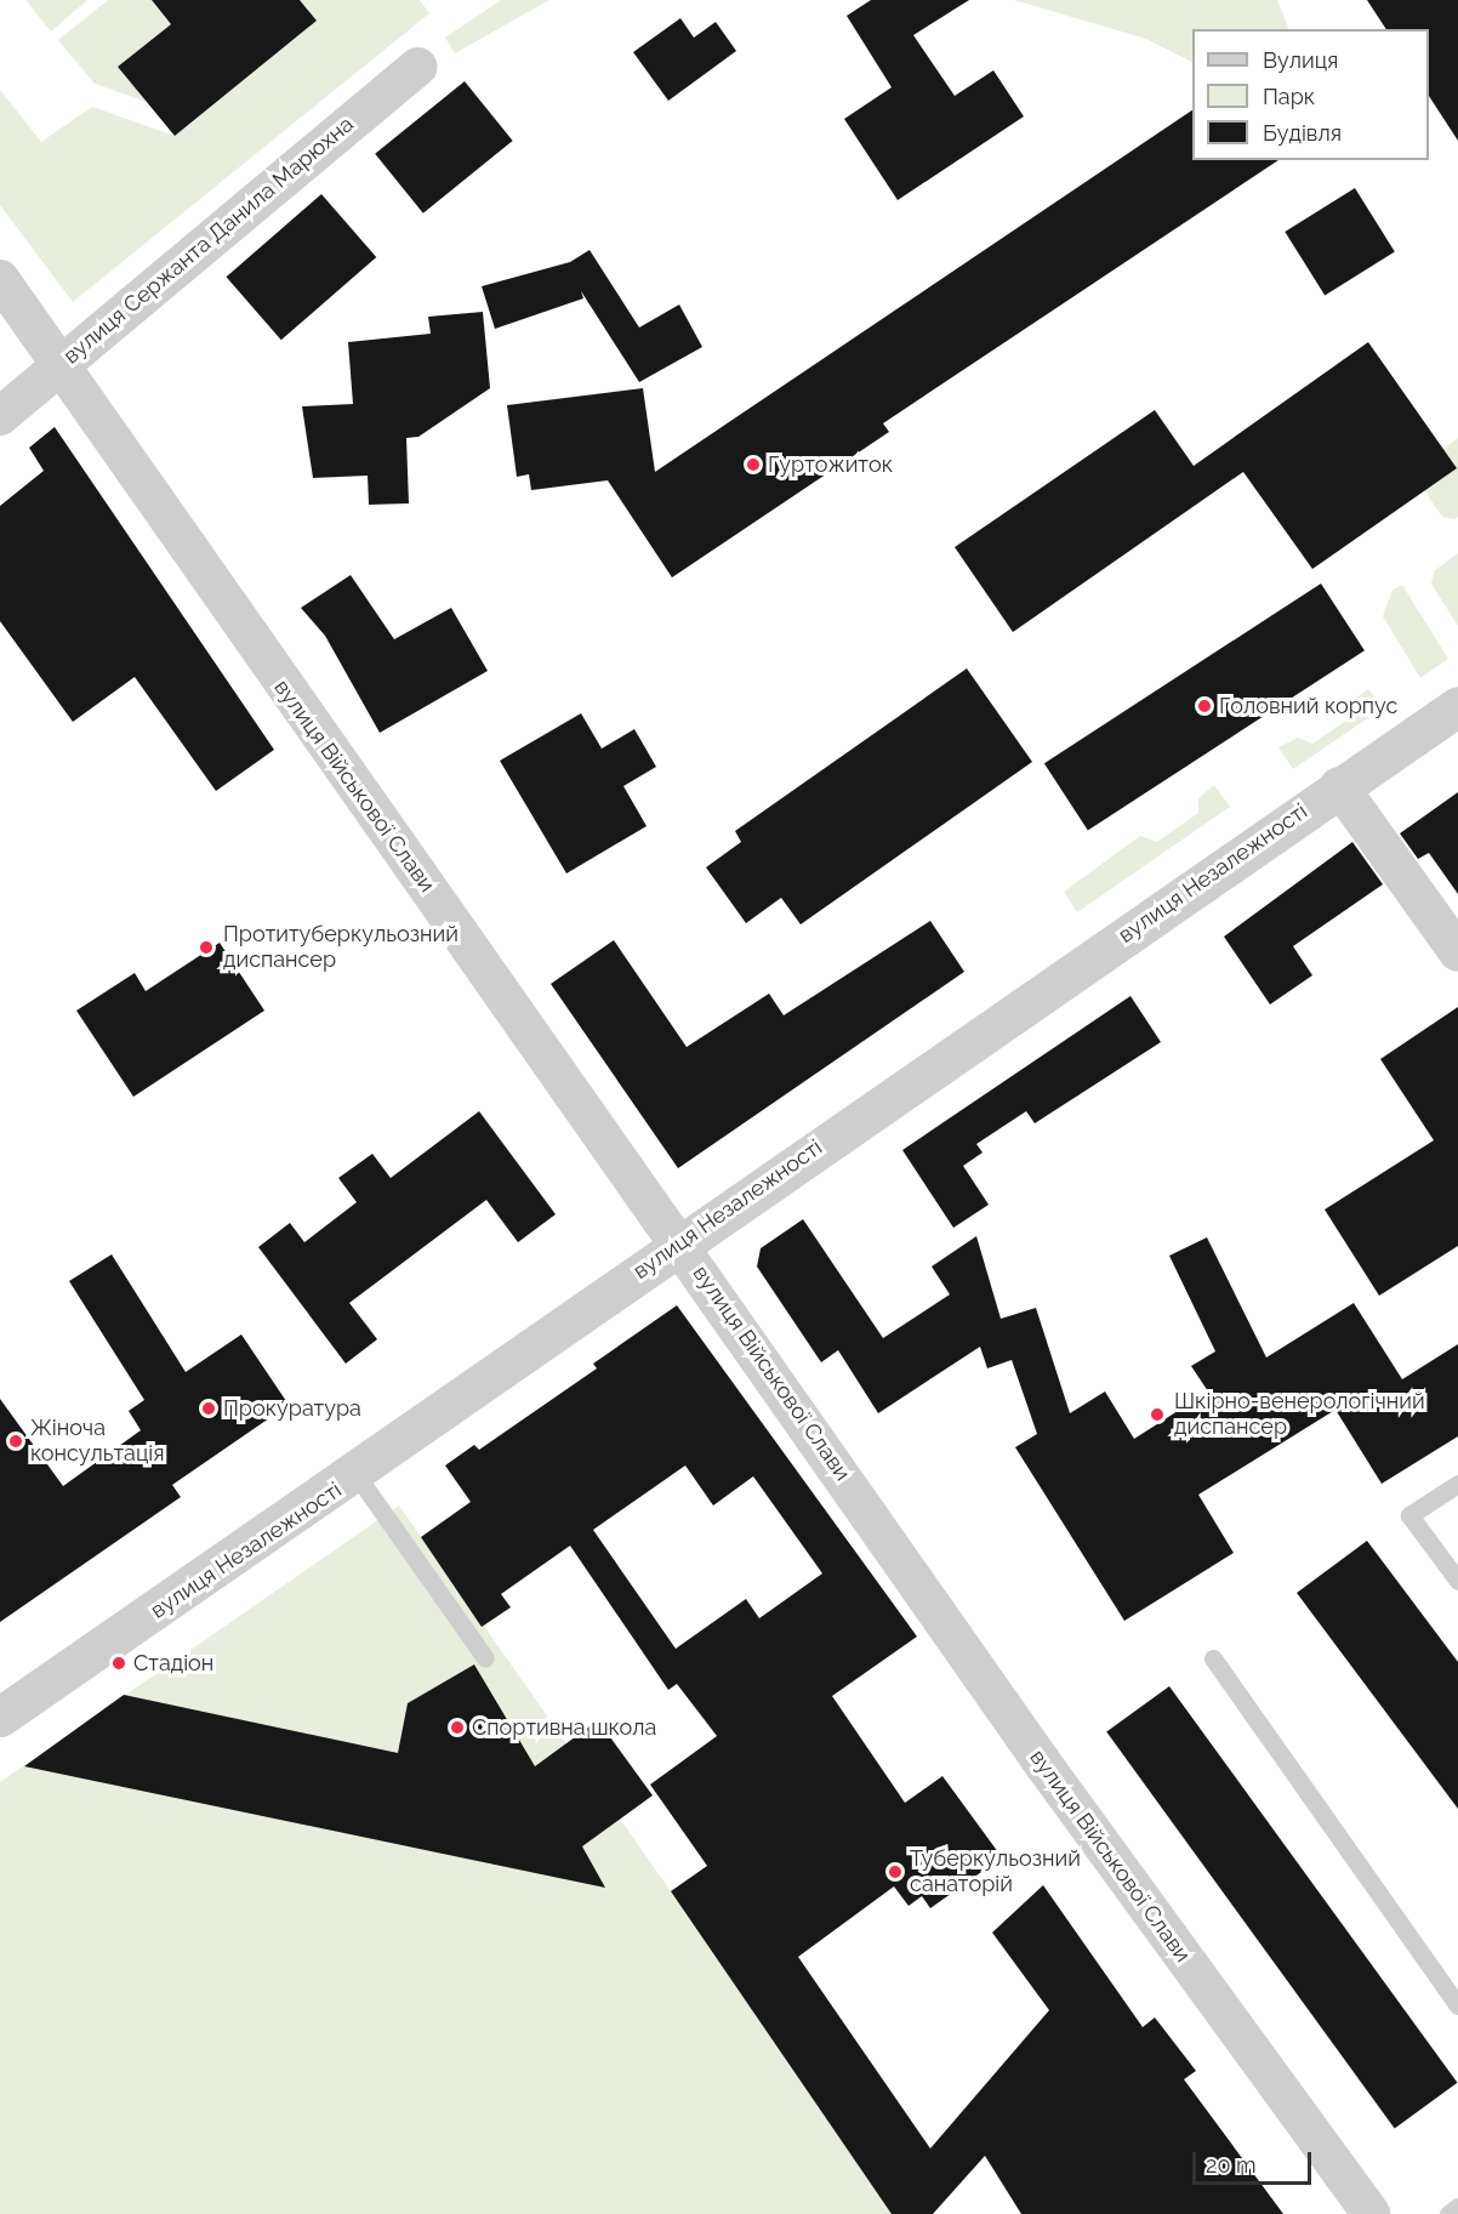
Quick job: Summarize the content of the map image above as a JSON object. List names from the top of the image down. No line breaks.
{"streets":{"street":["вулиця Сержанта Данила Марюхна","вулиця Військової Слави","вулиця Незалежності"]},"crossings":[["вулиця Сержанта Данила Марюхна","вулиця Військової Слави"],["вулиця Військової Слави","вулиця Незалежності"]],"places":["Гуртожиток","Головний корпус","Протитуберкульозний диспансер","Прокуратура","Шкірно-венерологічний диспансер","Жіноча консультація","Стадіон","Спортивна школа","Туберкульозний санаторій"],"legend":["Вулиця","Парк","Будівля"],"scale_bar":"20 m"}
